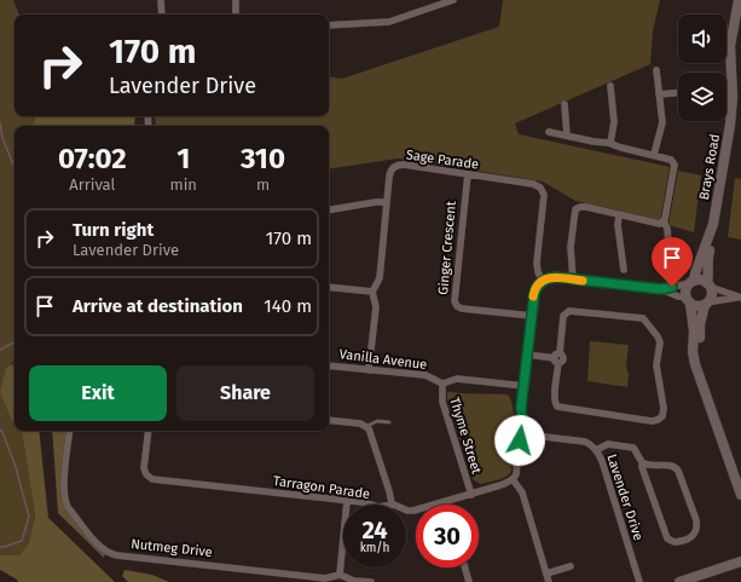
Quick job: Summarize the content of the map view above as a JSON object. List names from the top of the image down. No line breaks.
{"streets":{"main road":["Brays Road"],"street":["Sage Parade","Ginger Crescent","Vanilla Avenue","Thyme Street","Tarragon Parade","Lavender Drive","Nutmeg Drive"]},"crossings":[["Sage Parade","Ginger Crescent"],["Sage Parade","Vanilla Avenue"],["Vanilla Avenue","Thyme Street"],["Thyme Street","Tarragon Parade"]],"page":{"turn":["170 m","Lavender Drive"],"eta":["07:02","Arrival","1","min","310","m"],"list":[{"name":"Turn right","note":"Lavender Drive","value":"170 m"},{"name":"Arrive at destination","value":"140 m"}],"buttons":["Exit","Share"],"speed":"24 km/h","limit":"30"}}
